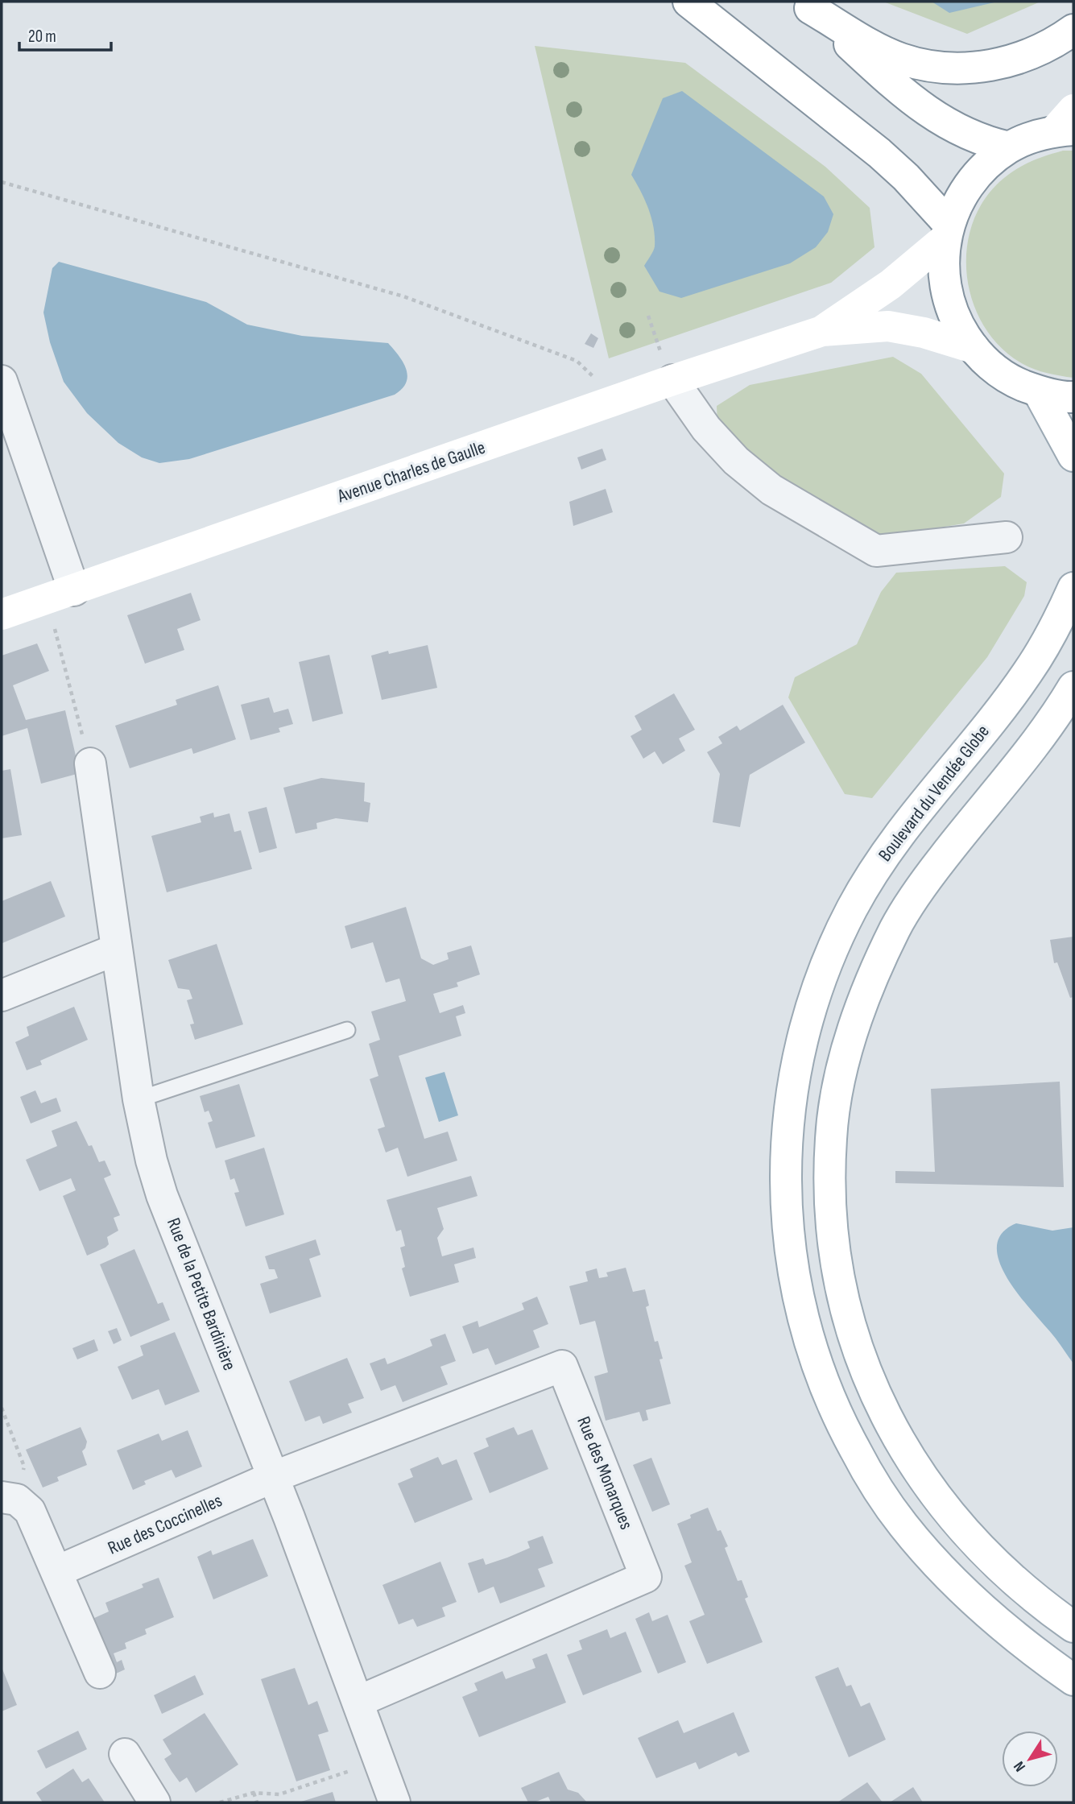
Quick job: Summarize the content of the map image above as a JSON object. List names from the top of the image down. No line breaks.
{"streets":{"main road":["Avenue Charles de Gaulle","Boulevard du Vendée Globe"],"street":["Rue de la Petite Bardinière","Rue des Monarques","Rue des Coccinelles"]},"crossings":[["Rue de la Petite Bardinière","Rue des Monarques"],["Rue de la Petite Bardinière","Rue des Coccinelles"],["Rue des Monarques","Rue des Coccinelles"]],"scale_bar":"20 m","north":"bottom left"}
